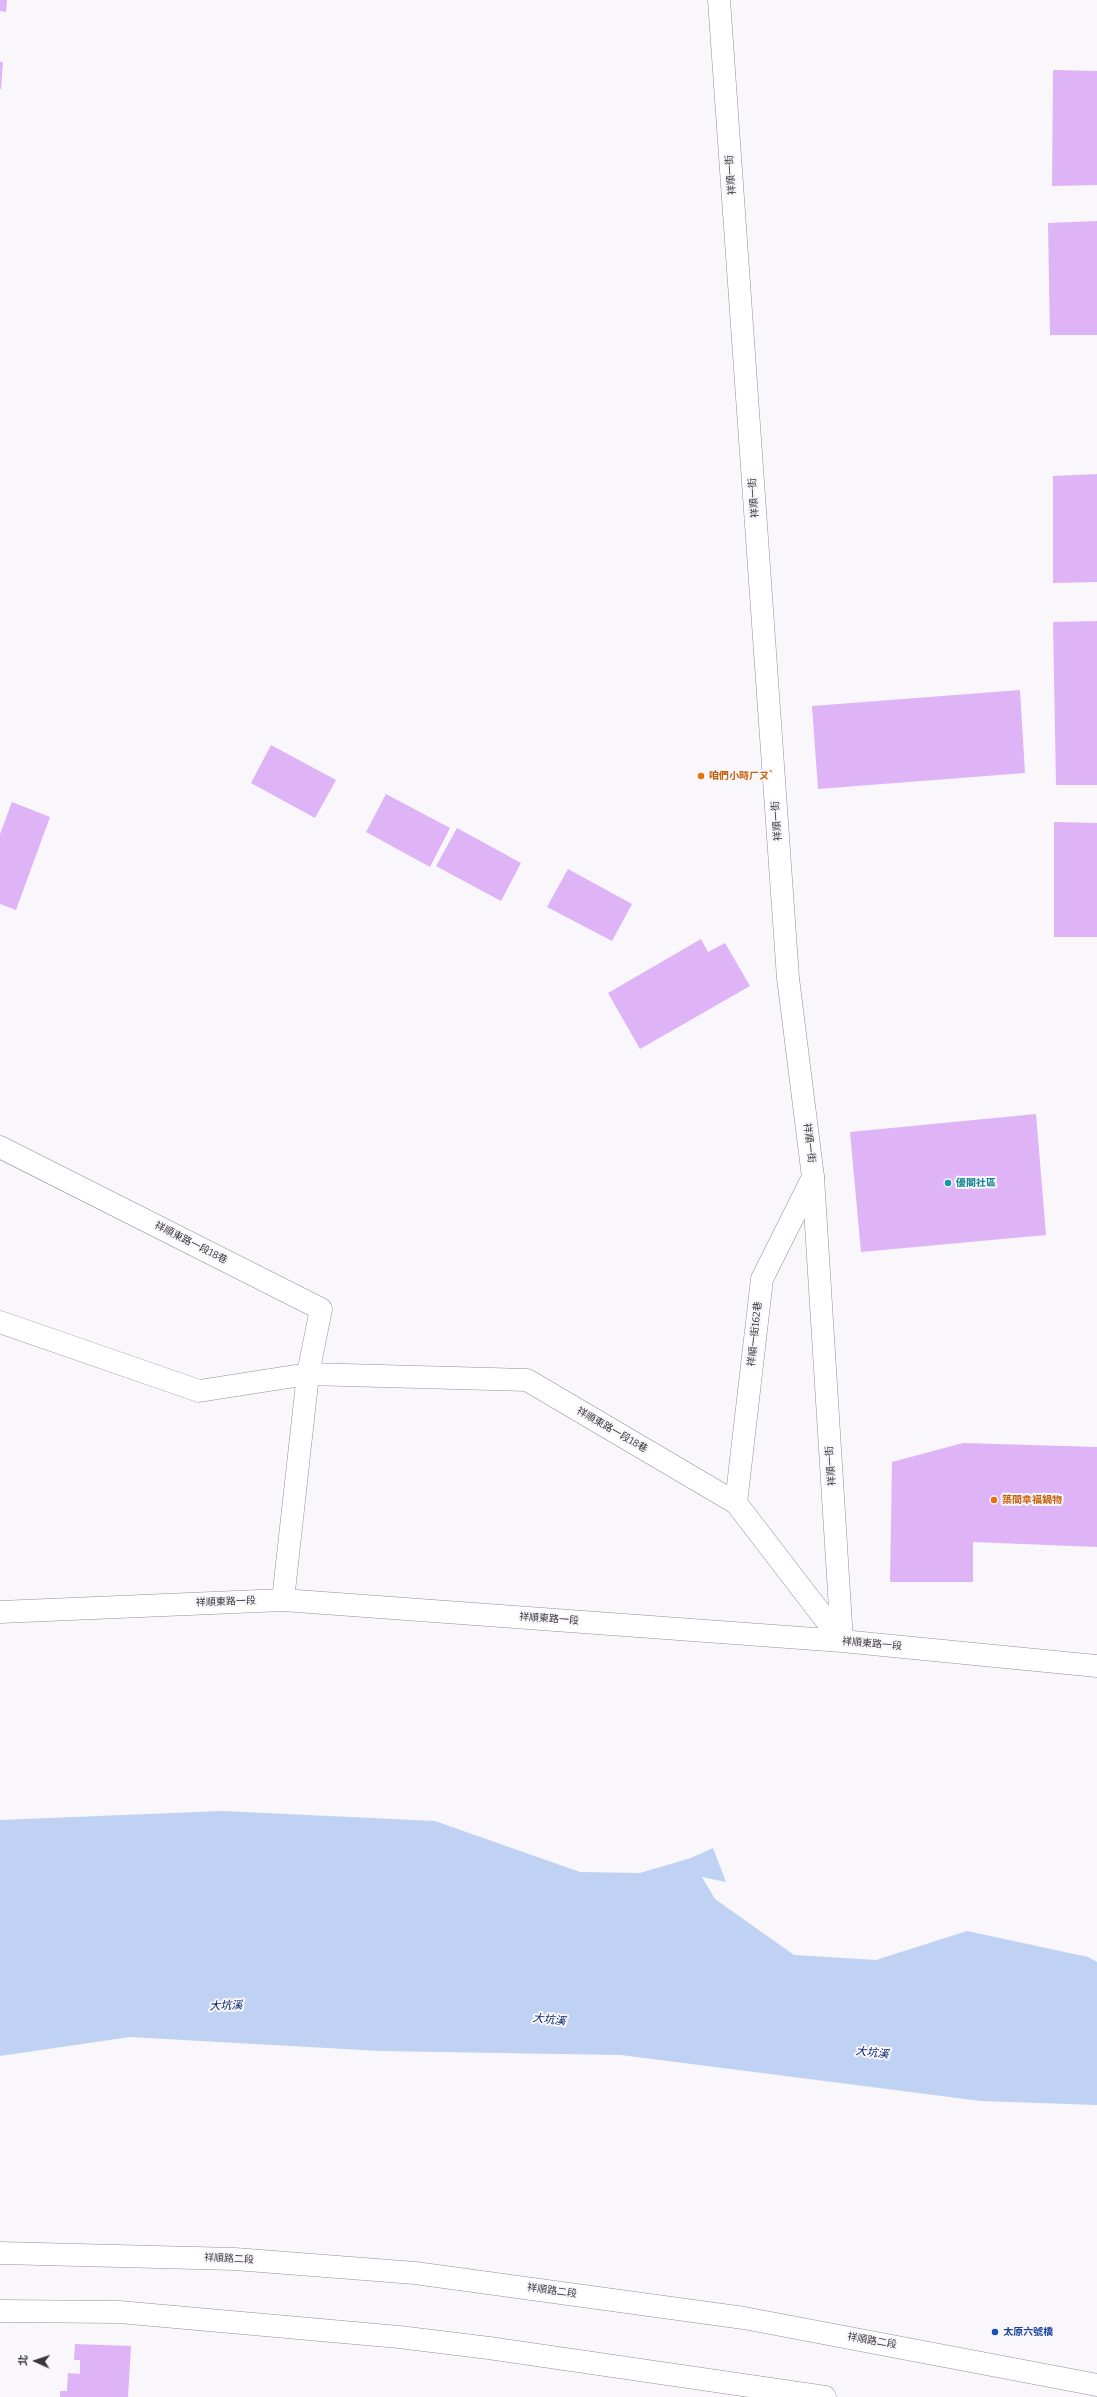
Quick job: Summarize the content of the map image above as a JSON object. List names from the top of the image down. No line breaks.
{"streets":{"street":["祥順一街","祥順東路一段18巷","祥順一街162巷","祥順東路一段","祥順路二段"]},"crossings":[["祥順一街","祥順東路一段18巷"],["祥順一街","祥順一街162巷"],["祥順一街","祥順東路一段"],["祥順東路一段18巷","祥順一街162巷"],["祥順東路一段18巷","祥順東路一段"]],"water":["大坑溪"],"places":["咱們小時ㄏㄡˋ","優閣社區","築間幸福鍋物","太原六號橋"],"north":"left"}
